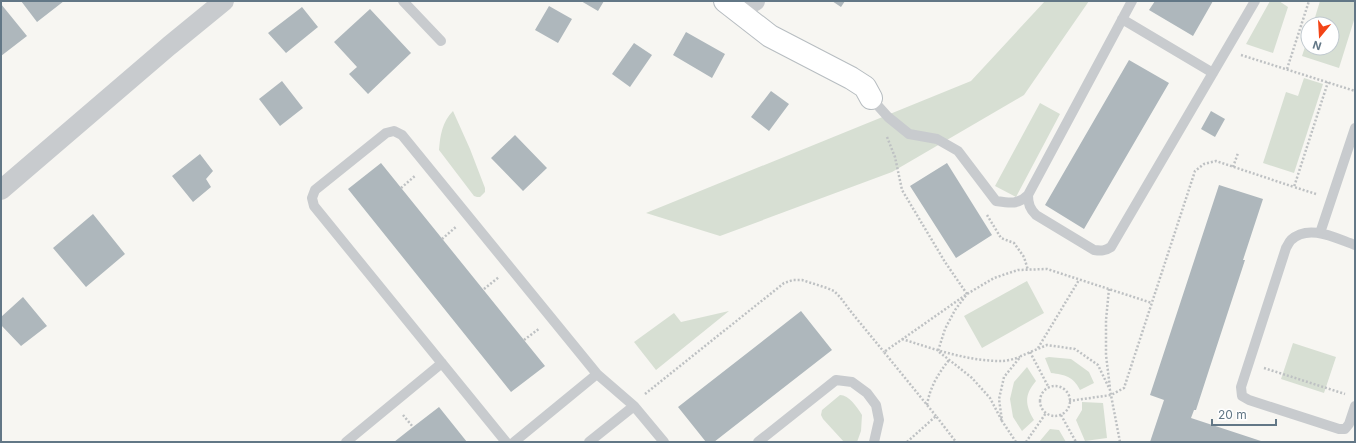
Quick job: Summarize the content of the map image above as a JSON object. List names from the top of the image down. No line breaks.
{"scale_bar":"20 m","north":"bottom"}
